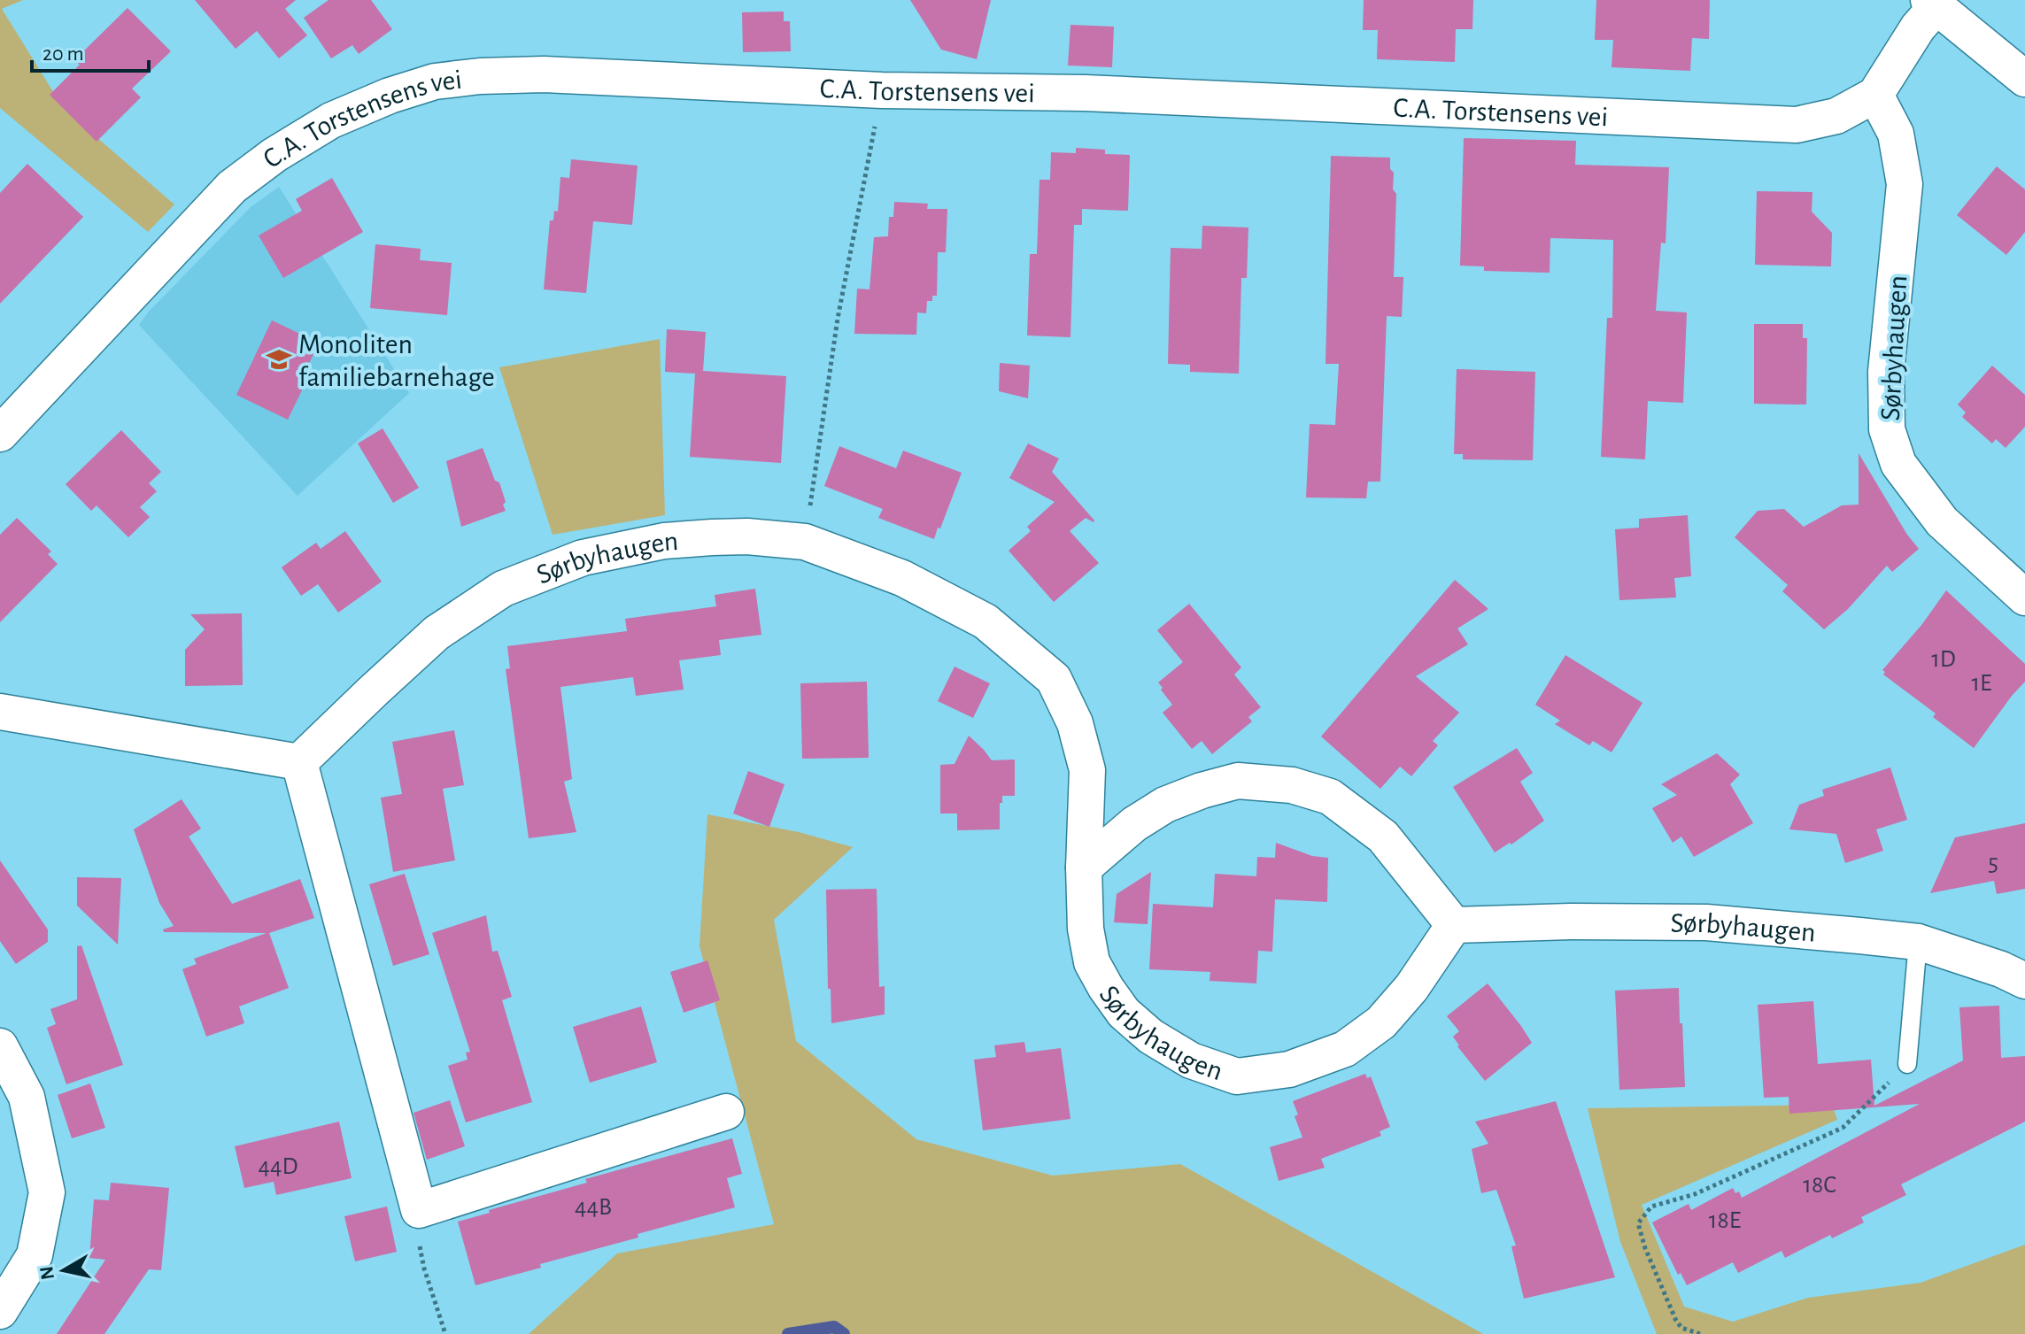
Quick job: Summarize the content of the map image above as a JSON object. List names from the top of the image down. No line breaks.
{"streets":{"street":["C.A. Torstensens vei","Sørbyhaugen"]},"crossings":[["C.A. Torstensens vei","Sørbyhaugen"]],"places":{"school or university":["Monoliten familiebarnehage"]},"house_numbers":["1D","1E","5","44D","18C","44B","18E"],"scale_bar":"20 m","north":"left"}
